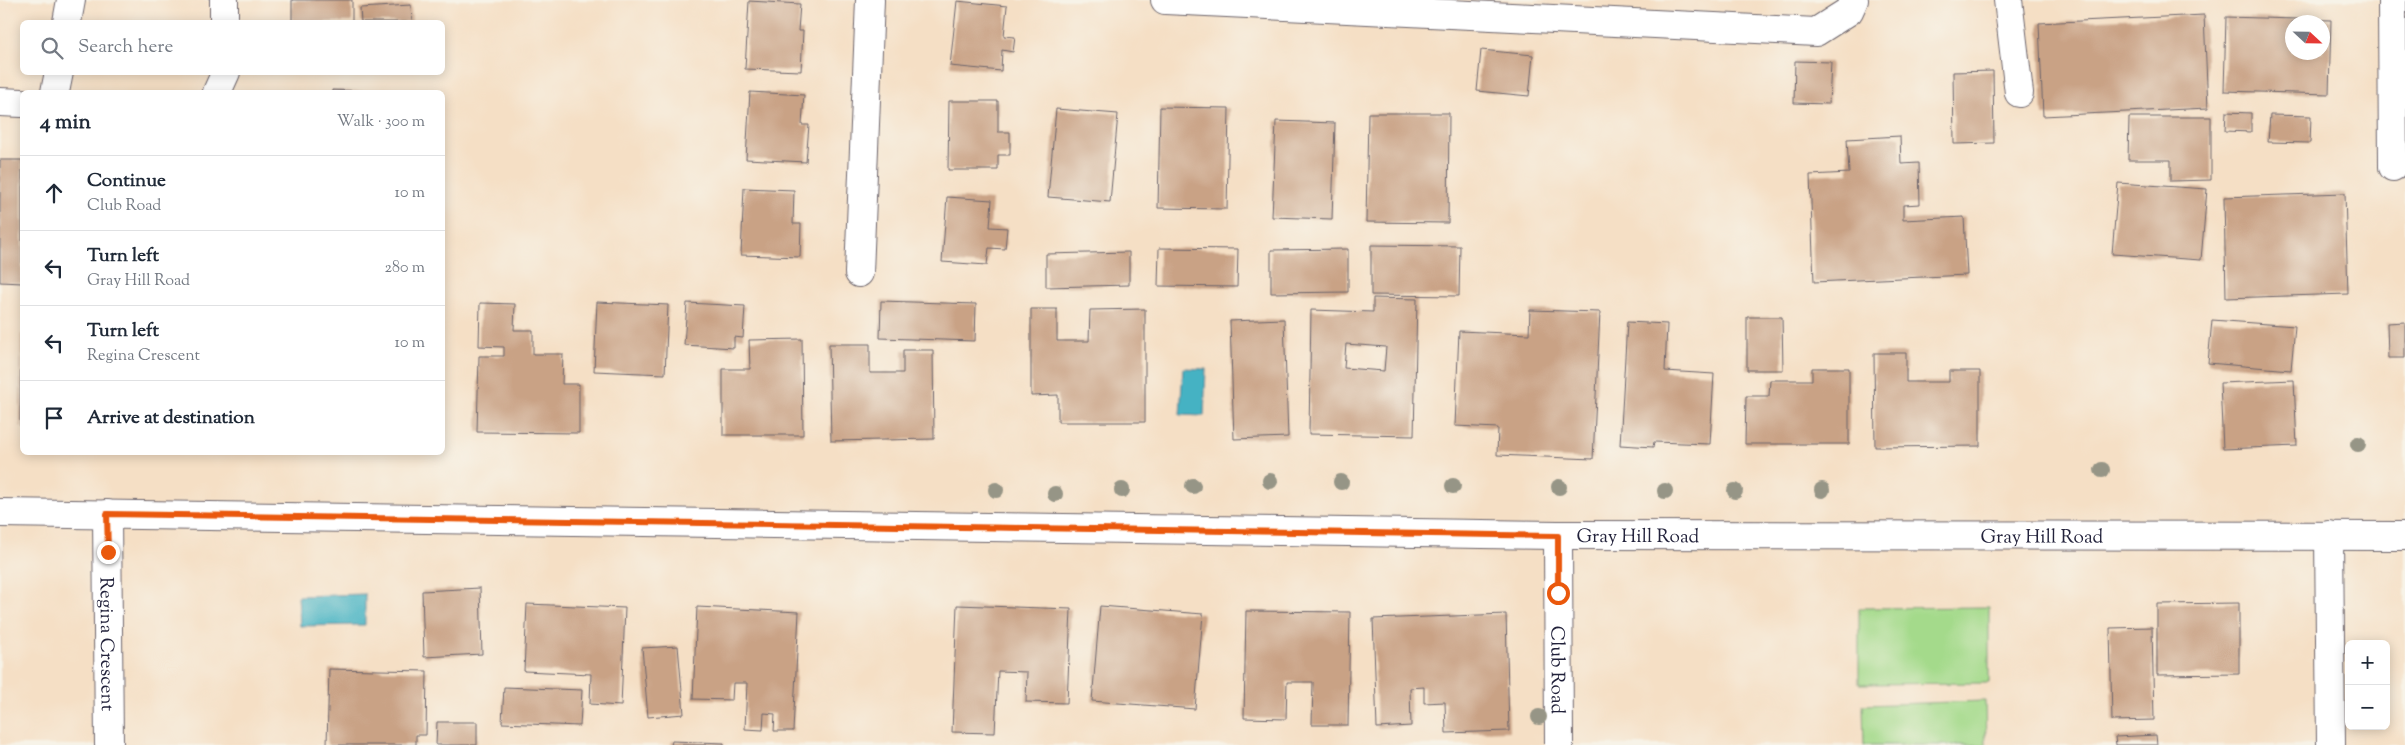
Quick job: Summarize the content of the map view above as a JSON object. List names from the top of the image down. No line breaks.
{"streets":{"street":["Gray Hill Road","Regina Crescent","Club Road"]},"crossings":[["Gray Hill Road","Regina Crescent"],["Gray Hill Road","Club Road"]],"north":"right","page":{"search":"Search here","heading":["4 min","Walk · 300 m"],"list":[["Continue","Club Road","10 m"],["Turn left","Gray Hill Road","280 m"],["Turn left","Regina Crescent","10 m"],"Arrive at destination"],"map_buttons":["+","−"]}}
